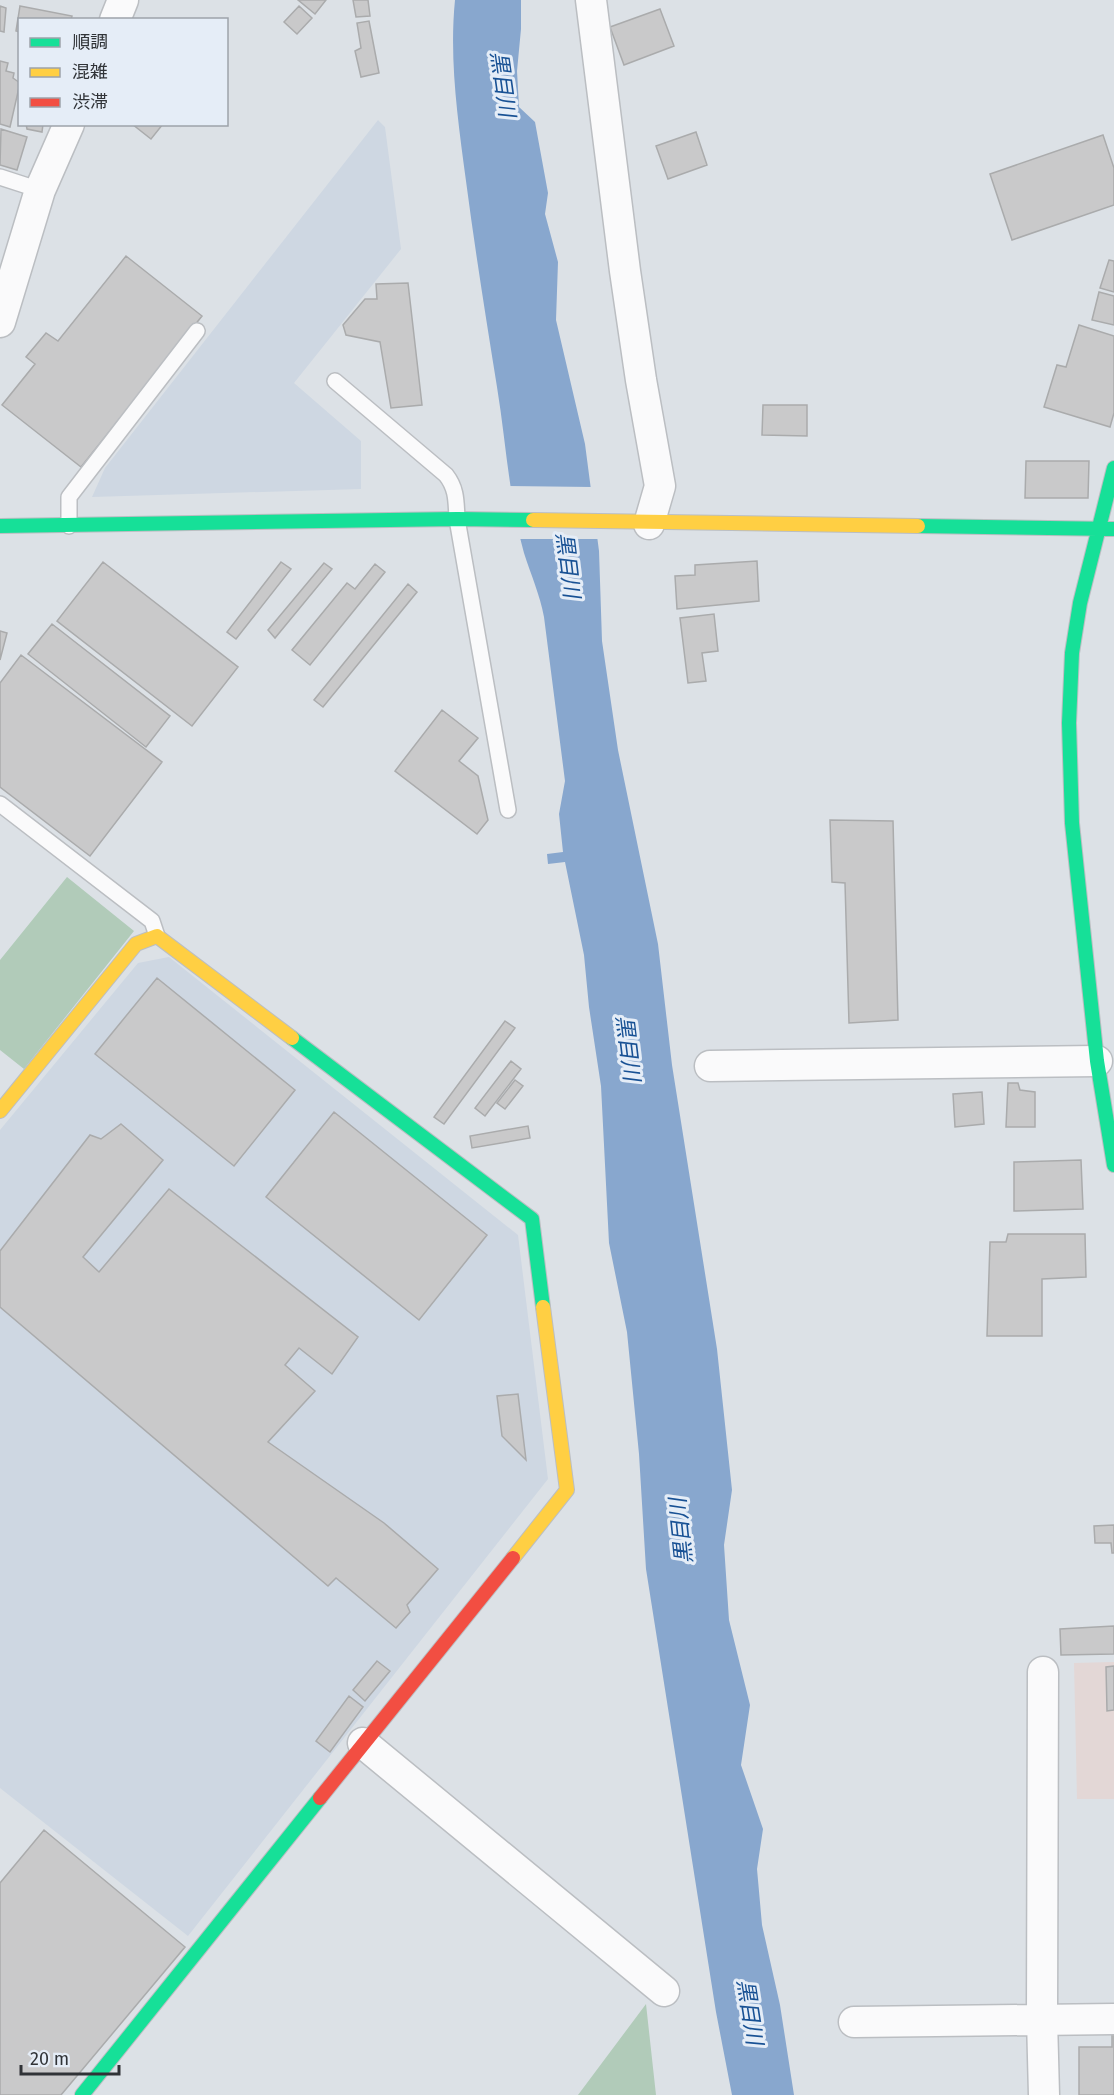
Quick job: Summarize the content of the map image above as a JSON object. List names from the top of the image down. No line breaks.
{"water":["黒目川"],"legend":["順調","混雑","渋滞"],"scale_bar":"20 m"}
